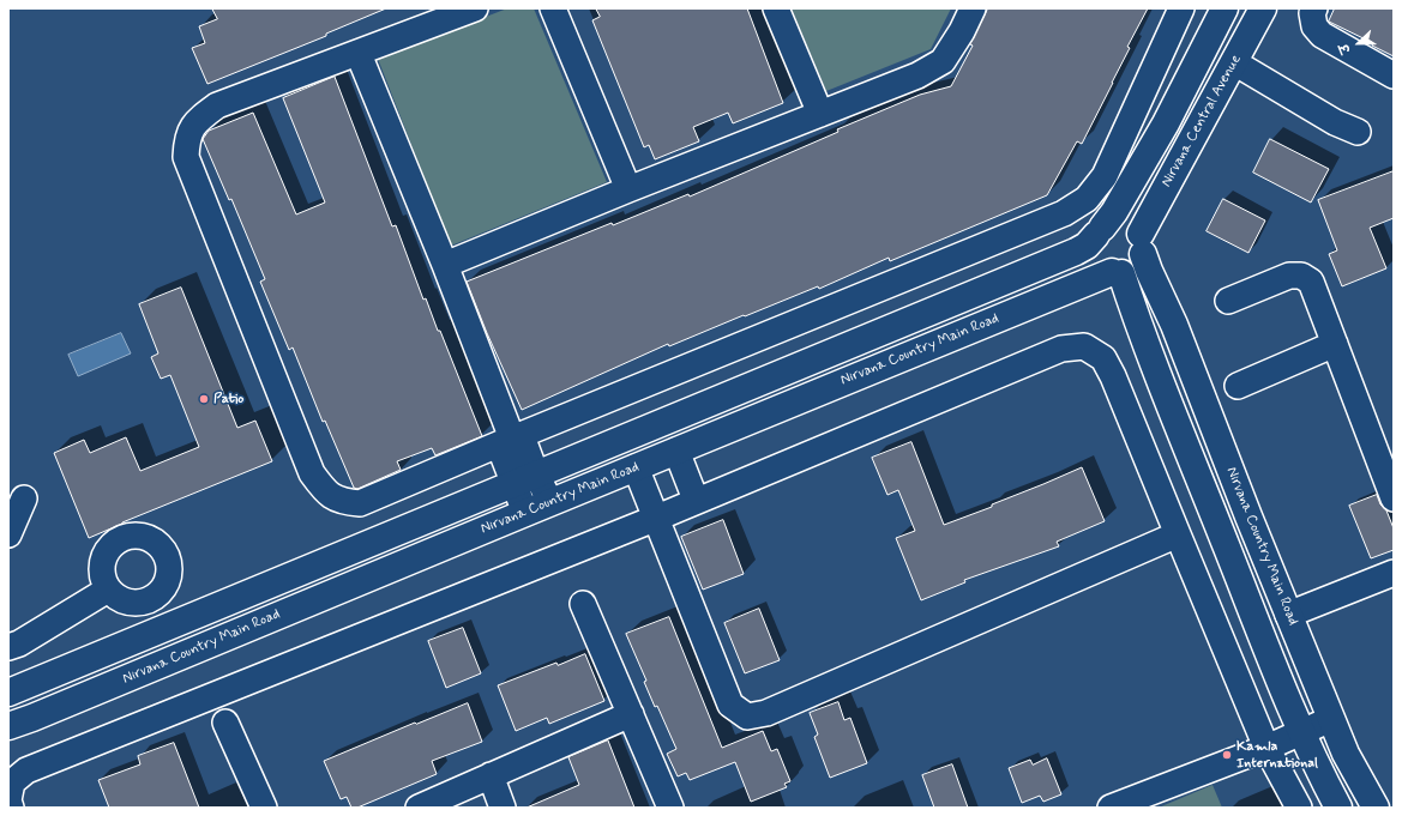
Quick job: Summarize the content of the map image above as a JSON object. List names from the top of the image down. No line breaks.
{"streets":{"street":["Nirvana Central Avenue","Nirvana Country Main Road"]},"crossings":[["Nirvana Central Avenue","Nirvana Country Main Road"]],"places":["Patio","Kamla International"],"north":"left"}
